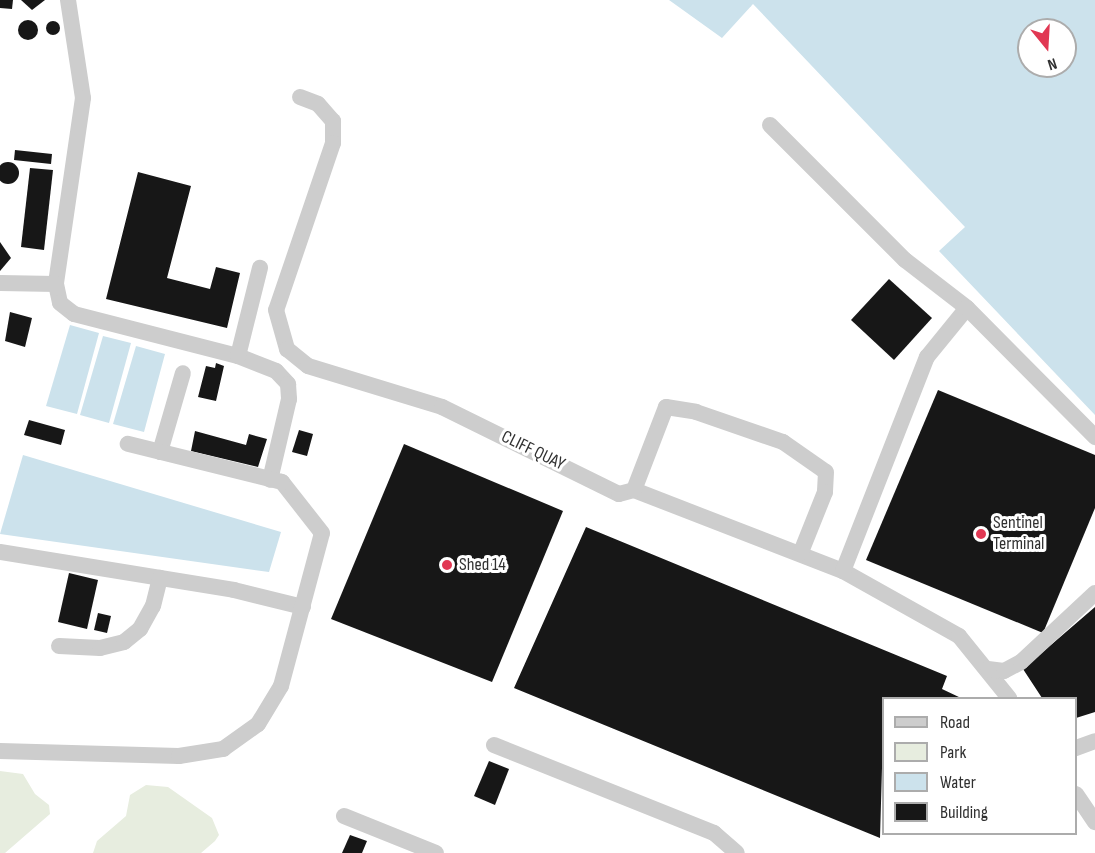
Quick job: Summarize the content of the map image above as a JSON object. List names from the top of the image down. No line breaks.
{"streets":{"lane":["CLIFF QUAY"]},"places":["Sentinel Terminal","Shed 14"],"legend":["Road","Park","Water","Building"],"north":"bottom"}
